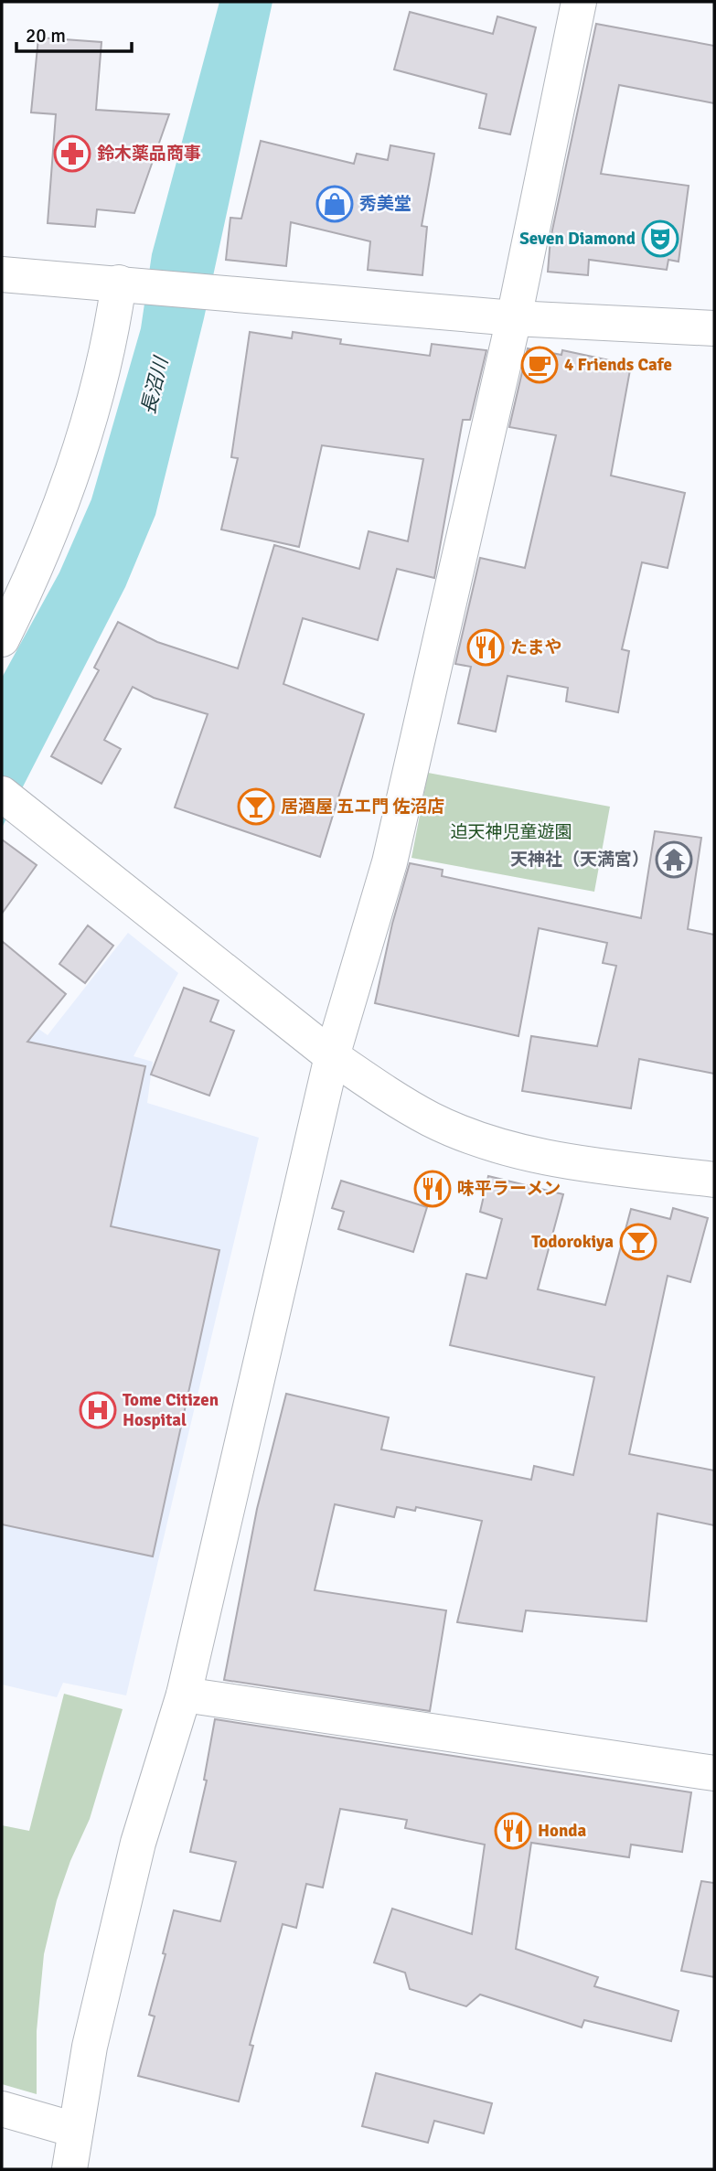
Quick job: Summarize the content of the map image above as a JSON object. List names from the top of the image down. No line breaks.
{"water":["長沼川"],"parks":["迫天神児童遊園"],"places":{"pharmacy":["鈴木薬品商事"],"shop":["秀美堂"],"theatre":["Seven Diamond"],"cafe":["4 Friends Cafe"],"restaurant":["たまや","味平ラーメン","Honda"],"bar":["居酒屋 五エ門 佐沼店","Todorokiya"],"temple":["天神社（天満宮）"],"hospital":["Tome Citizen Hospital"]},"scale_bar":"20 m"}
